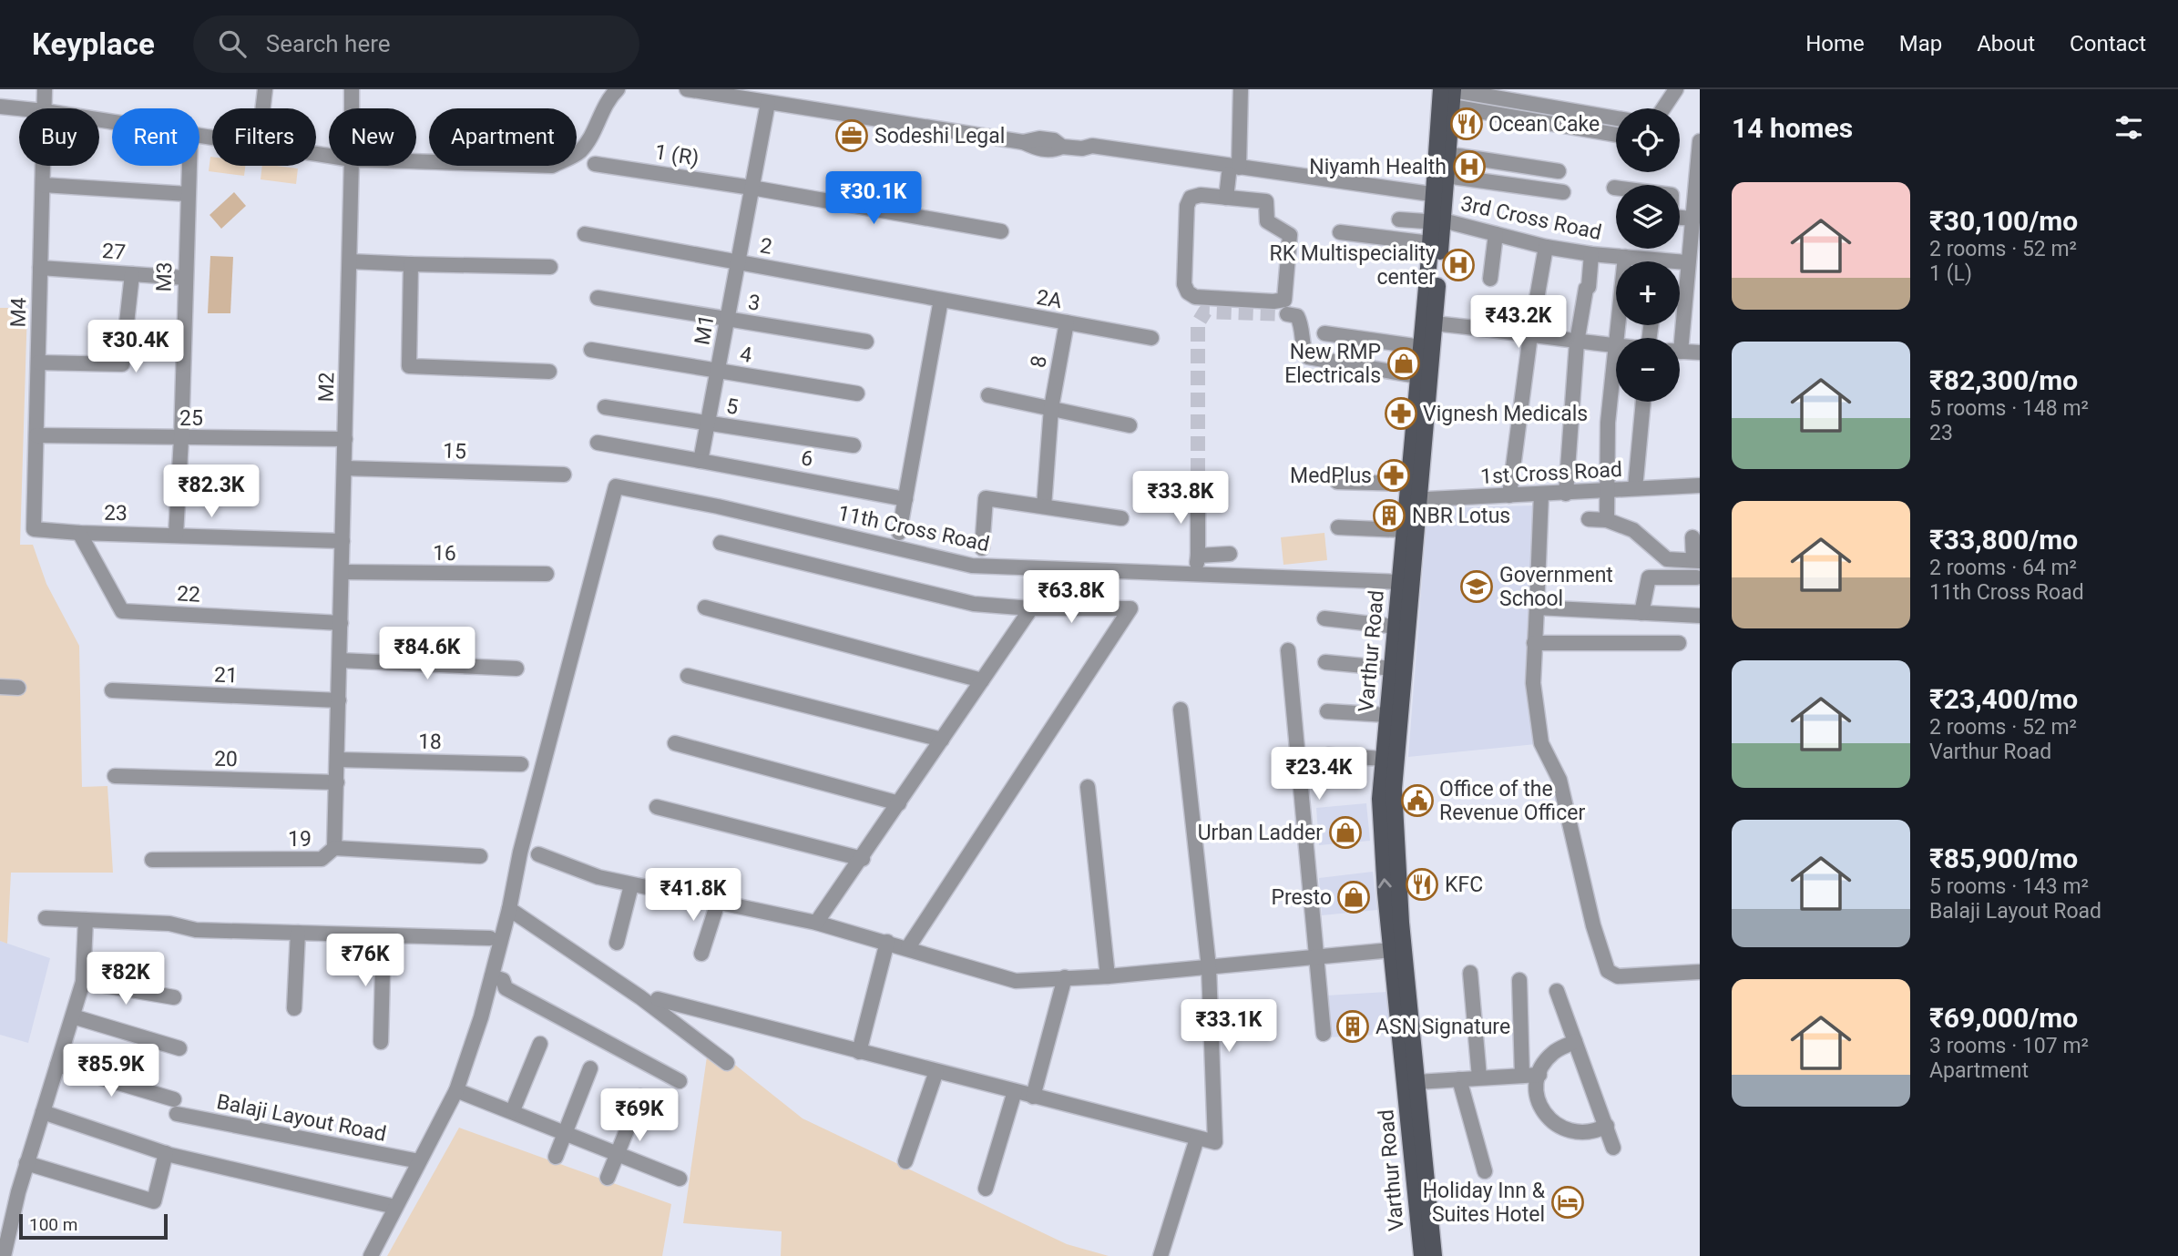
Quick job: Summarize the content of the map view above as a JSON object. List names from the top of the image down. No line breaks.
{"streets":{"main road":["Varthur Road"],"street":["1 (R)","3rd Cross Road","2","27","M3","2A","3","M4","M1","4","8","M2","5","25","15","6","1st Cross Road","23","11th Cross Road","16","22","21","18","20","19","Balaji Layout Road"]},"crossings":[["1 (R)","M1"],["3rd Cross Road","Varthur Road"],["2","2A"],["2","M1"],["27","M3"],["27","M4"],["M3","25"],["M3","23"],["2A","8"],["3","M1"],["M4","25"],["M4","23"],["M4","22"],["M1","4"],["M1","5"],["M1","6"],["M2","25"],["M2","15"],["M2","23"],["M2","16"],["M2","22"],["M2","21"],["M2","18"],["M2","20"],["M2","19"],["1st Cross Road","Varthur Road"],["23","22"],["11th Cross Road","Varthur Road"]],"places":{"restaurant":["Ocean Cake","KFC"],"office":["Sodeshi Legal"],"hospital":["Niyamh Health","RK Multispeciality center"],"shop":["New RMP Electricals","Urban Ladder","Presto"],"pharmacy":["Vignesh Medicals","MedPlus"],"building":["NBR Lotus","ASN Signature"],"school or university":["Government School"],"public building":["Office of the Revenue Officer"],"hotel":["Holiday Inn & Suites Hotel"]},"scale_bar":"100 m","page":{"header":"Keyplace","search":"Search here","nav":["Home","Map","About","Contact"],"heading":"14 homes","map_buttons":["+","−"],"chip":["Buy","Rent","Filters","New","Apartment"],"list":[{"name":"₹30,100/mo","note":"2 rooms · 52 m² · 1 (L)"},{"name":"₹82,300/mo","note":"5 rooms · 148 m² · 23"},{"name":"₹33,800/mo","note":"2 rooms · 64 m² · 11th Cross Road"},{"name":"₹23,400/mo","note":"2 rooms · 52 m² · Varthur Road"},{"name":"₹85,900/mo","note":"5 rooms · 143 m² · Balaji Layout Road"},{"name":"₹69,000/mo","note":"3 rooms · 107 m² · Apartment"}],"price":["₹30.1K","₹43.2K","₹30.4K","₹82.3K","₹33.8K","₹63.8K","₹84.6K","₹23.4K","₹41.8K","₹76K","₹82K","₹33.1K","₹85.9K","₹69K"],"scale":"100 m"}}
